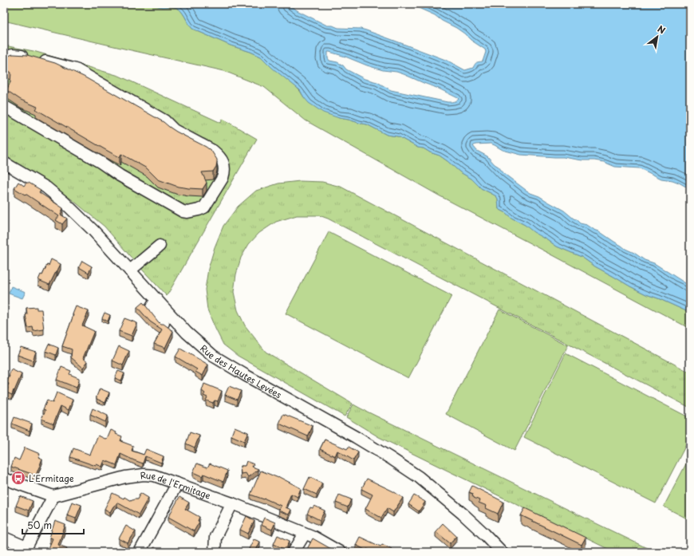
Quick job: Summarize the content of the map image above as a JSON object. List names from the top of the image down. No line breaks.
{"streets":{"street":["Rue des Hautes Levées","Rue de l'Ermitage"]},"places":{"bus stop":["L'Ermitage"]},"scale_bar":"50 m","north":"top right"}
